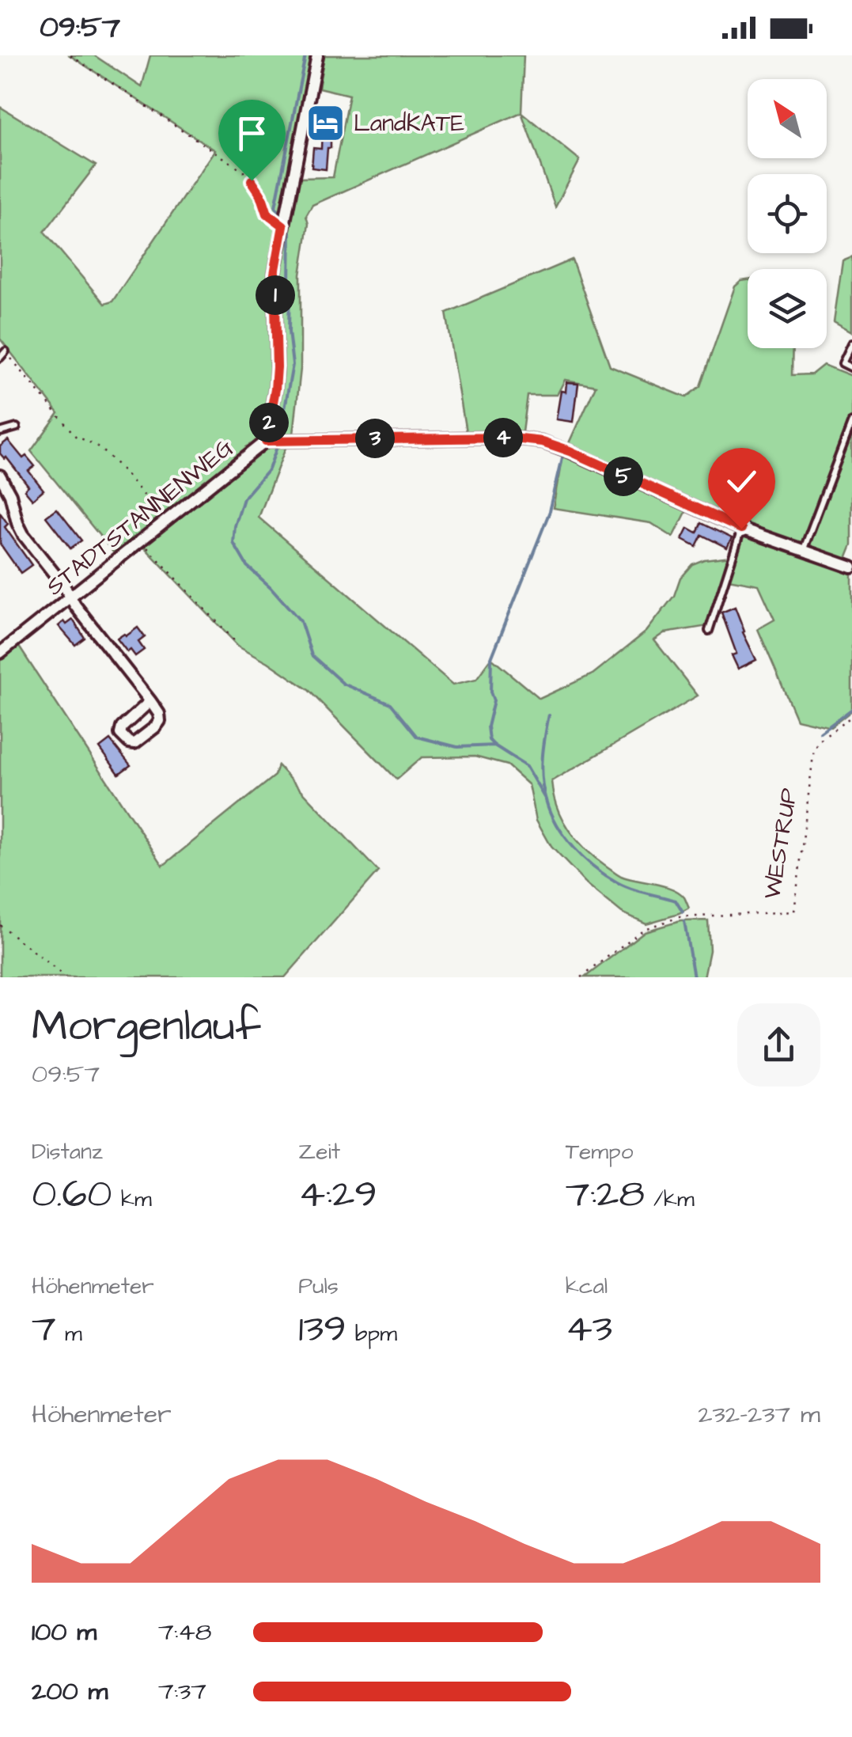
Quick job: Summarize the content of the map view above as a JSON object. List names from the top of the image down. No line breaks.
{"streets":{"street":["STADTSTANNENWEG"],"path":["WESTRUP"]},"places":{"hotel":["LandKATE"]},"north":"top left","page":{"status":"09:57","pins":["1","2","4","3","5"],"heading":["Morgenlauf","09:57"],"stats":[["Distanz","0.60 km"],["Zeit","4:29"],["Tempo","7:28 /km"],["Höhenmeter","7 m"],["Puls","139 bpm"],["kcal","43"]],"chart":["Höhenmeter","232–237 m"],"list":[{"name":"100 m","note":"7:48"},{"name":"200 m","note":"7:37"}]}}
